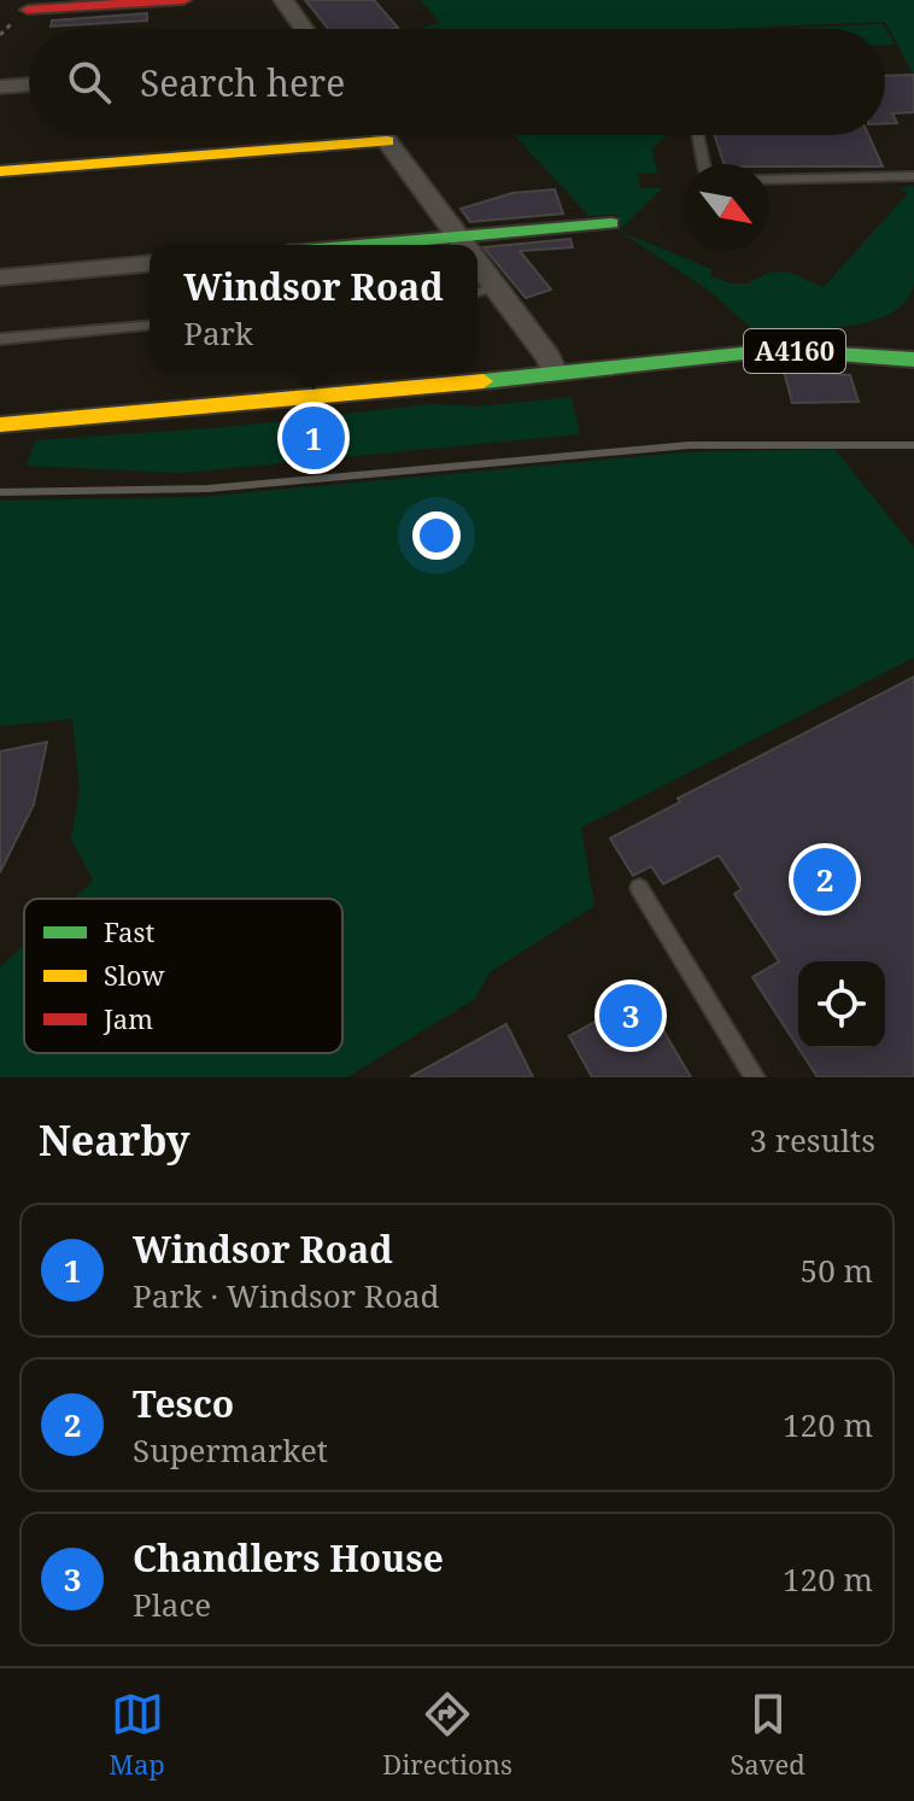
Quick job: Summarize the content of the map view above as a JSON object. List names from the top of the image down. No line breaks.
{"streets":{"street":["A4160"]},"legend":["Fast","Slow","Jam"],"north":"bottom right","page":{"search":"Search here","popup":["Windsor Road","Park"],"pins":["1","2","3"],"heading":["Nearby","3 results"],"list":[{"mark":"1","name":"Windsor Road","note":"Park · Windsor Road","value":"50 m"},{"mark":"2","name":"Tesco","note":"Supermarket","value":"120 m"},{"mark":"3","name":"Chandlers House","note":"Place","value":"120 m"}],"nav":["Map","Directions","Saved"]}}
